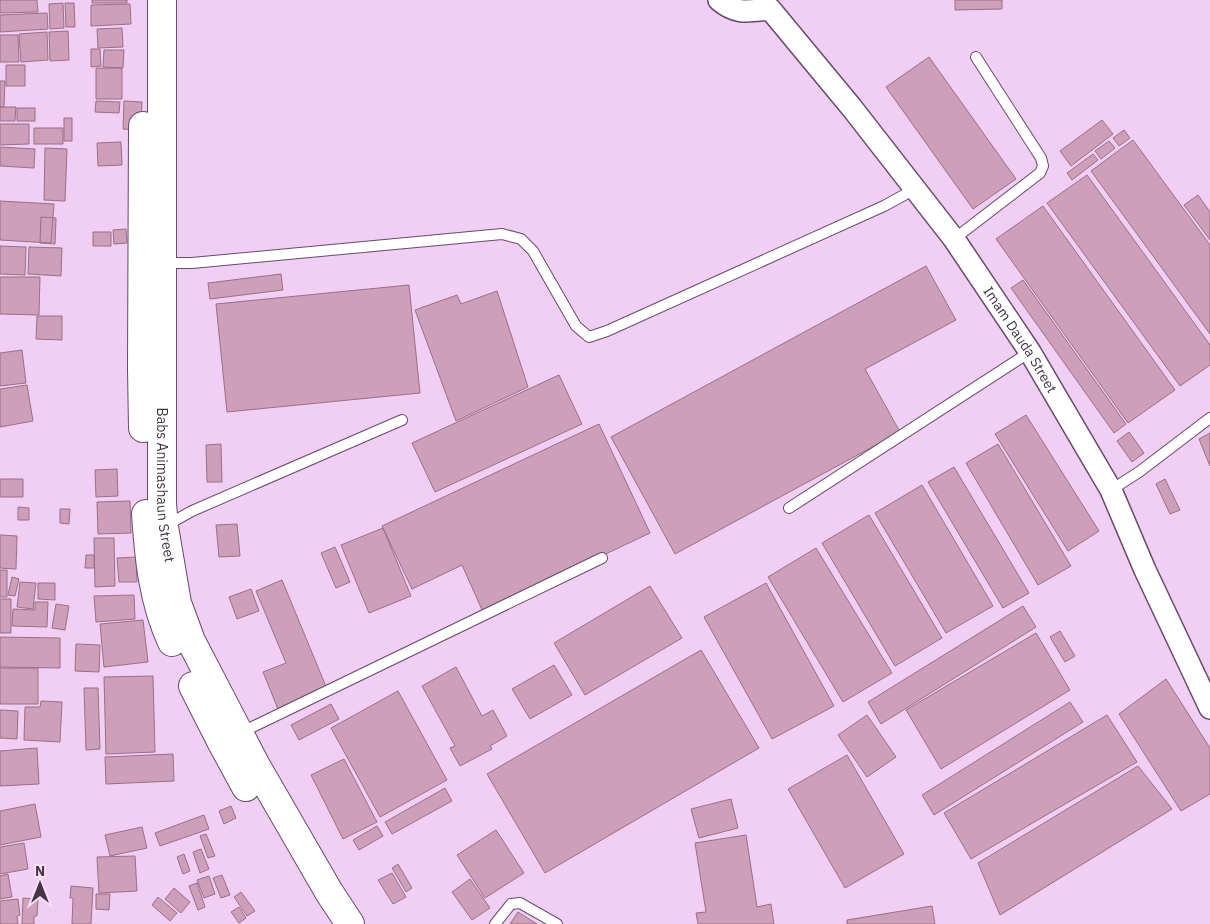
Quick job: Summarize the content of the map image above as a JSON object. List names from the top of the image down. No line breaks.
{"streets":{"main road":["Babs Animashaun Street"],"street":["Imam Dauda Street"]},"north":"top"}
